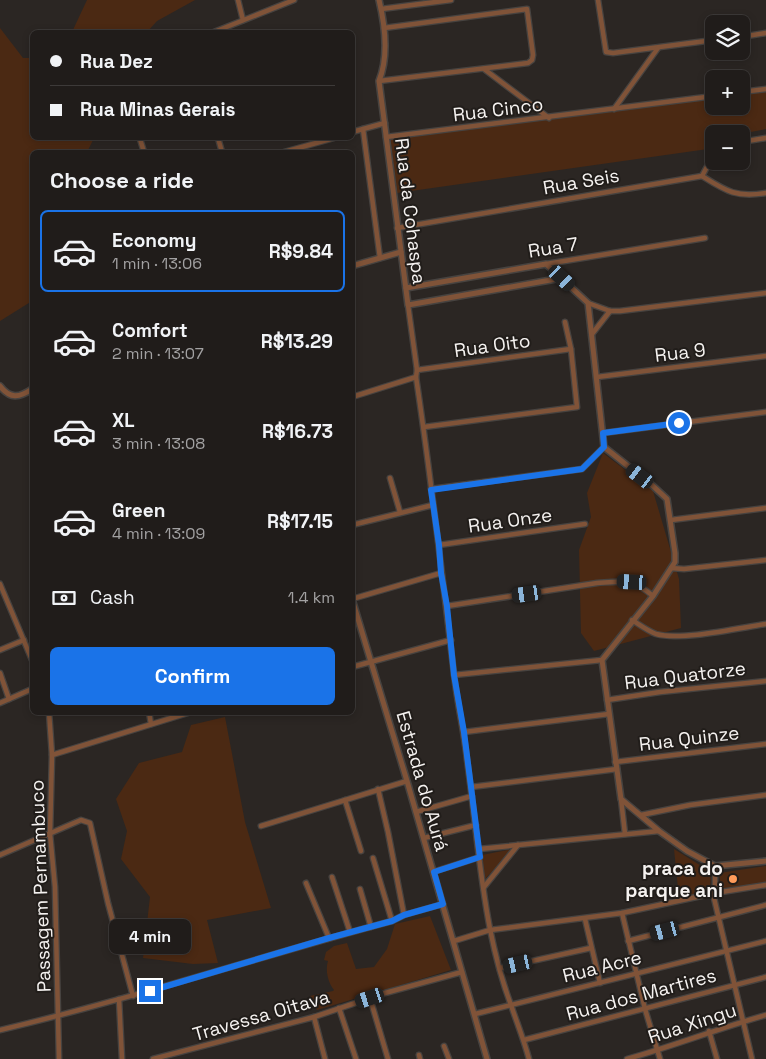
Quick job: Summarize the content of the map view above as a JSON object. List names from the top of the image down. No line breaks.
{"streets":{"street":["Rua Cinco","Rua Seis","Rua da Cohaspa","Rua 7","Rua Oito","Rua 9","Rua Onze","Rua Quatorze","Rua Quinze","Estrada do Aurá","Passagem Pernambuco","Rua Acre","Rua dos Martires","Travessa Oitava","Rua Xingu"]},"crossings":[["Rua Cinco","Rua da Cohaspa"],["Rua Seis","Rua da Cohaspa"],["Rua da Cohaspa","Rua 7"],["Rua da Cohaspa","Rua Oito"],["Rua da Cohaspa","Rua Onze"],["Rua da Cohaspa","Rua Quatorze"],["Rua da Cohaspa","Rua Quinze"],["Rua da Cohaspa","Rua Acre"],["Rua da Cohaspa","Rua dos Martires"],["Estrada do Aurá","Rua Acre"],["Estrada do Aurá","Travessa Oitava"]],"places":["praca do parque ani"],"page":{"map_buttons":["+","−"],"banner":["Rua Dez","Rua Minas Gerais"],"heading":"Choose a ride","list":[{"name":"Economy","note":"1 min · 13:06","value":"R$9.84"},{"name":"Comfort","note":"2 min · 13:07","value":"R$13.29"},{"name":"XL","note":"3 min · 13:08","value":"R$16.73"},{"name":"Green","note":"4 min · 13:09","value":"R$17.15"}],"pay":["Cash","1.4 km"],"buttons":"Confirm","bubble":"4 min"}}
